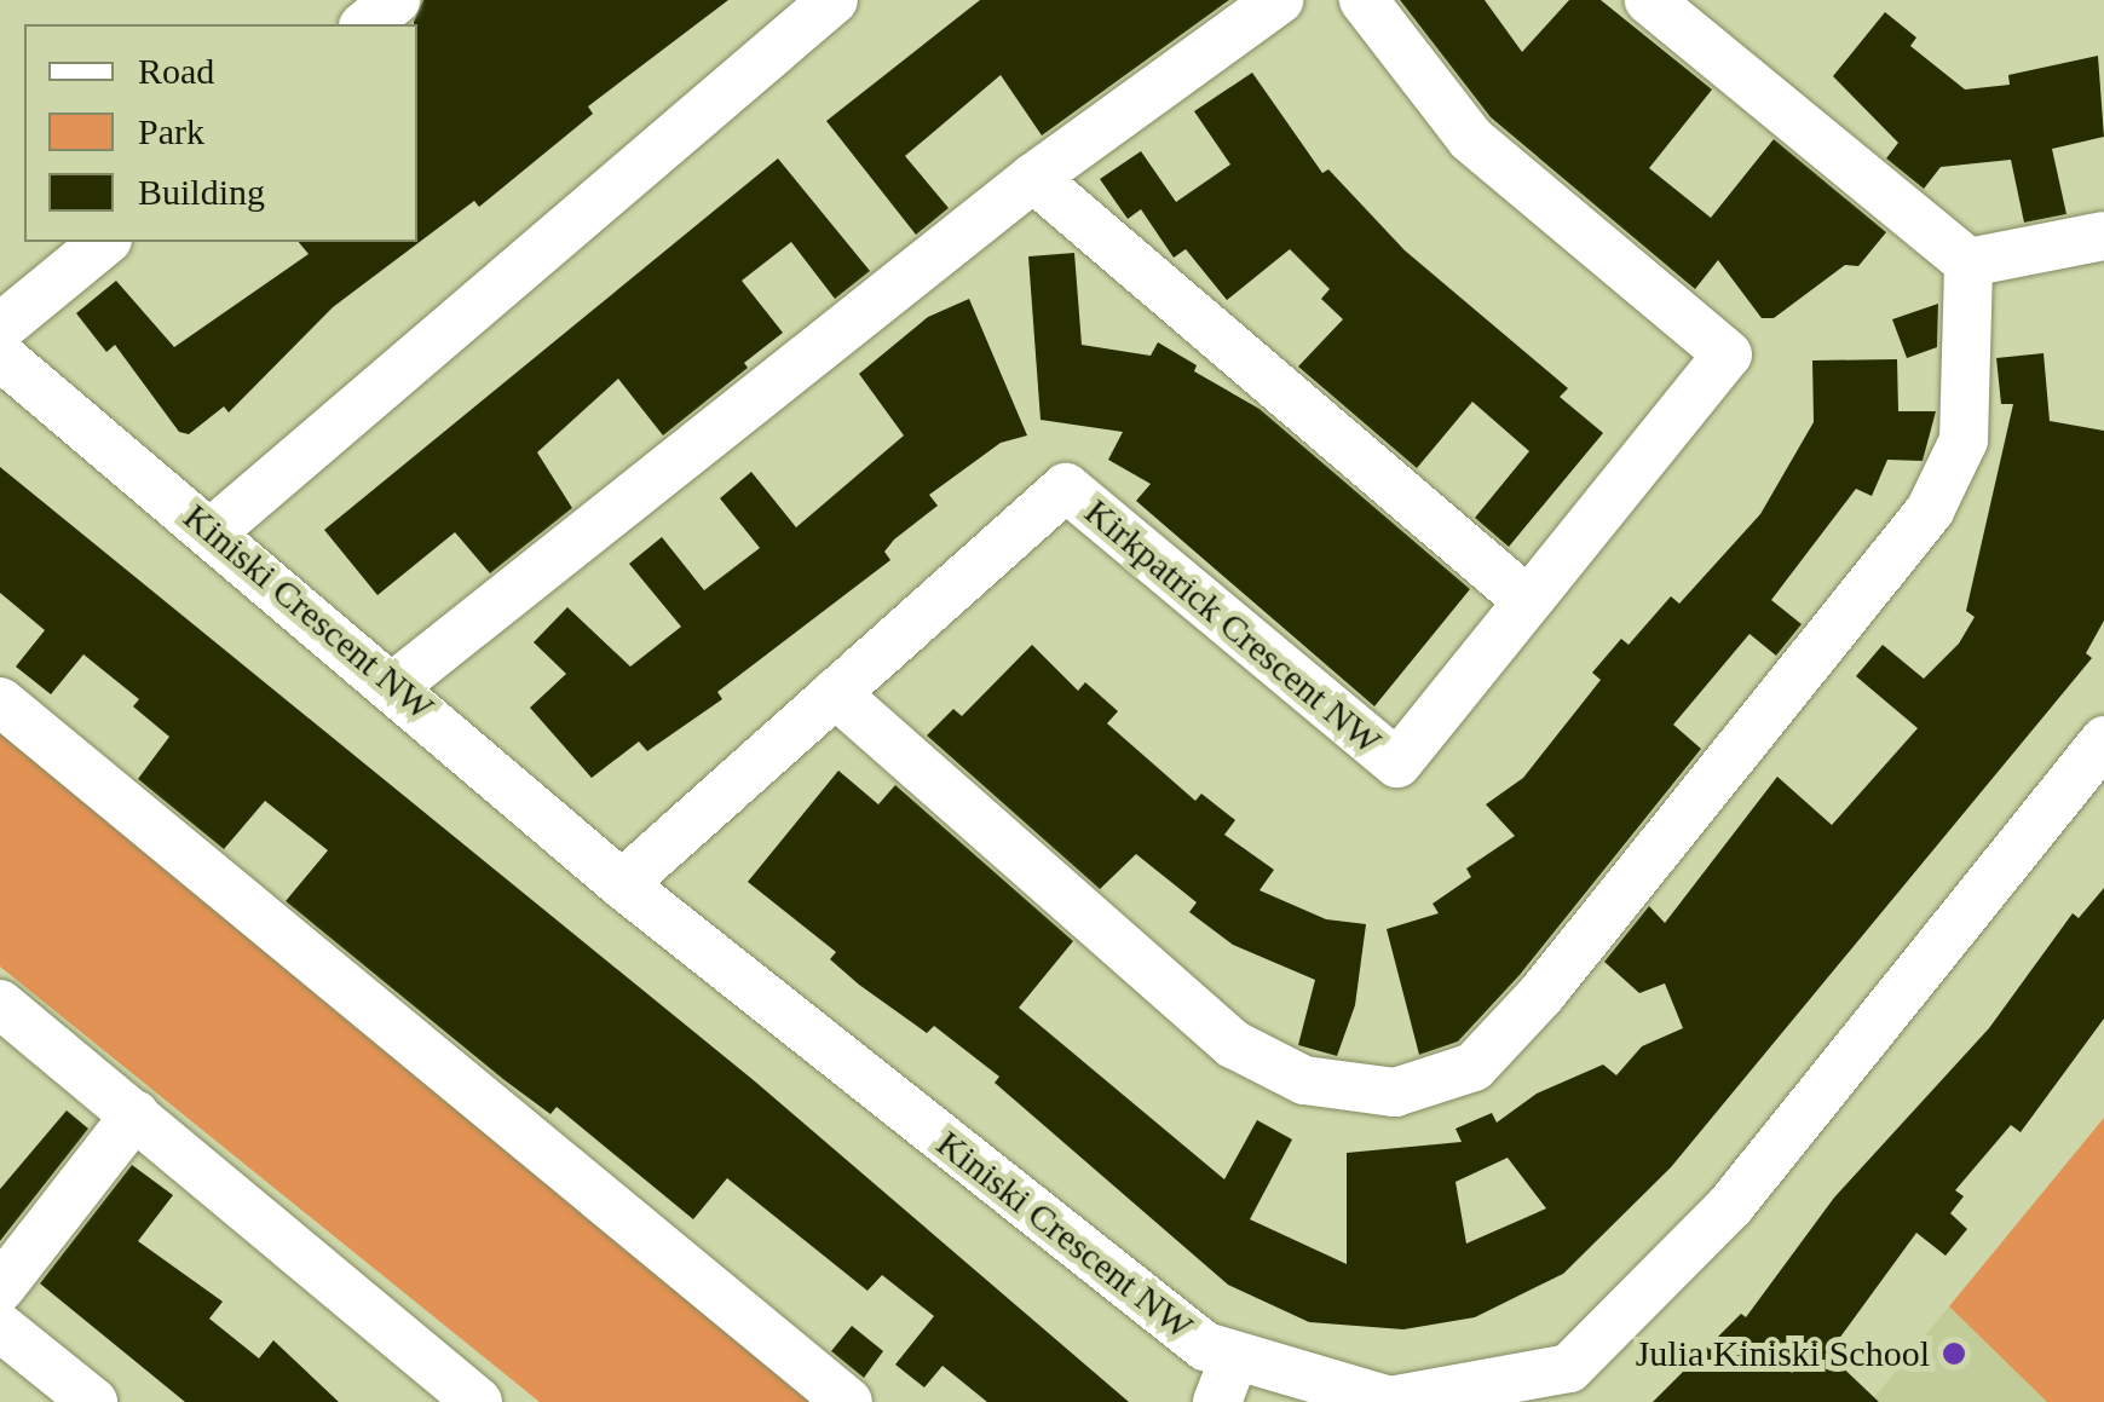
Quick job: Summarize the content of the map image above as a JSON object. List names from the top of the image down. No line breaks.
{"streets":{"street":["Kiniski Crescent NW","Kirkpatrick Crescent NW"]},"crossings":[["Kiniski Crescent NW","Kirkpatrick Crescent NW"]],"places":["Julia Kiniski School"],"legend":["Road","Park","Building"]}
